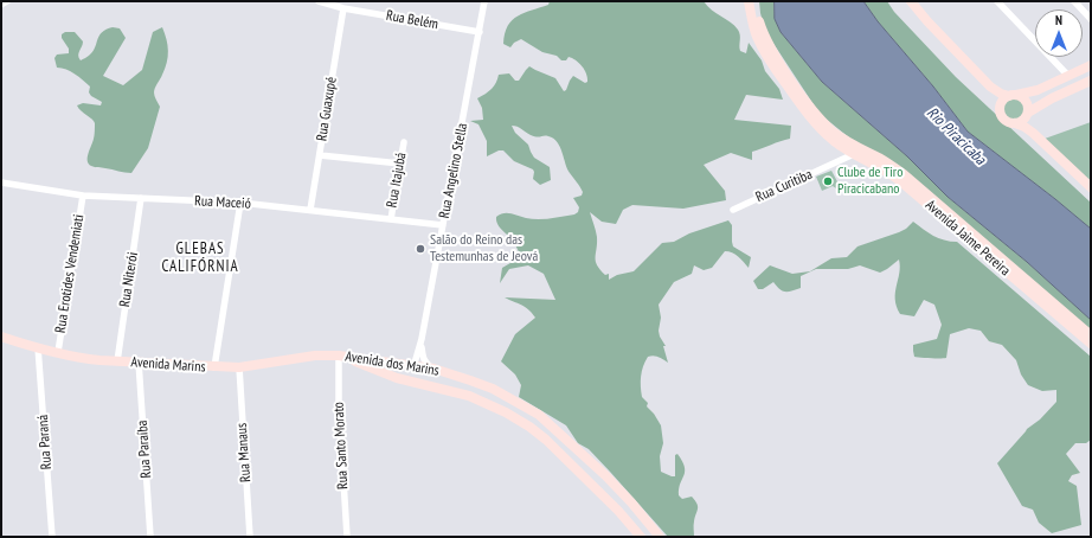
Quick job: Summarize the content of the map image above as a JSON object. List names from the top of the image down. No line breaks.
{"streets":{"street":["Rua Belém","Rua Guaxupé","Rua Angelino Stella","Rua Itajubá","Rua Curitiba","Rua Maceió","Avenida Jaime Pereira","Rua Erotides Vendemiati","Rua Niterói","Avenida dos Marins","Avenida Marins","Rua Paraná","Rua Santo Morato","Rua Paraíba","Rua Manaus"]},"crossings":[["Rua Belém","Rua Guaxupé"],["Rua Belém","Rua Angelino Stella"],["Rua Guaxupé","Rua Maceió"],["Rua Angelino Stella","Rua Maceió"],["Rua Itajubá","Rua Maceió"],["Rua Curitiba","Avenida Jaime Pereira"],["Rua Maceió","Rua Erotides Vendemiati"],["Rua Maceió","Rua Niterói"],["Rua Erotides Vendemiati","Avenida Marins"],["Rua Niterói","Avenida Marins"],["Avenida dos Marins","Avenida Marins"],["Avenida dos Marins","Rua Santo Morato"],["Avenida Marins","Rua Paraná"],["Avenida Marins","Rua Santo Morato"],["Avenida Marins","Rua Paraíba"],["Avenida Marins","Rua Manaus"]],"districts":["GLEBAS CALIFÓRNIA"],"water":["Rio Piracicaba"],"places":["Clube de Tiro Piracicabano","Salão do Reino das Testemunhas de Jeová"],"north":"top"}
